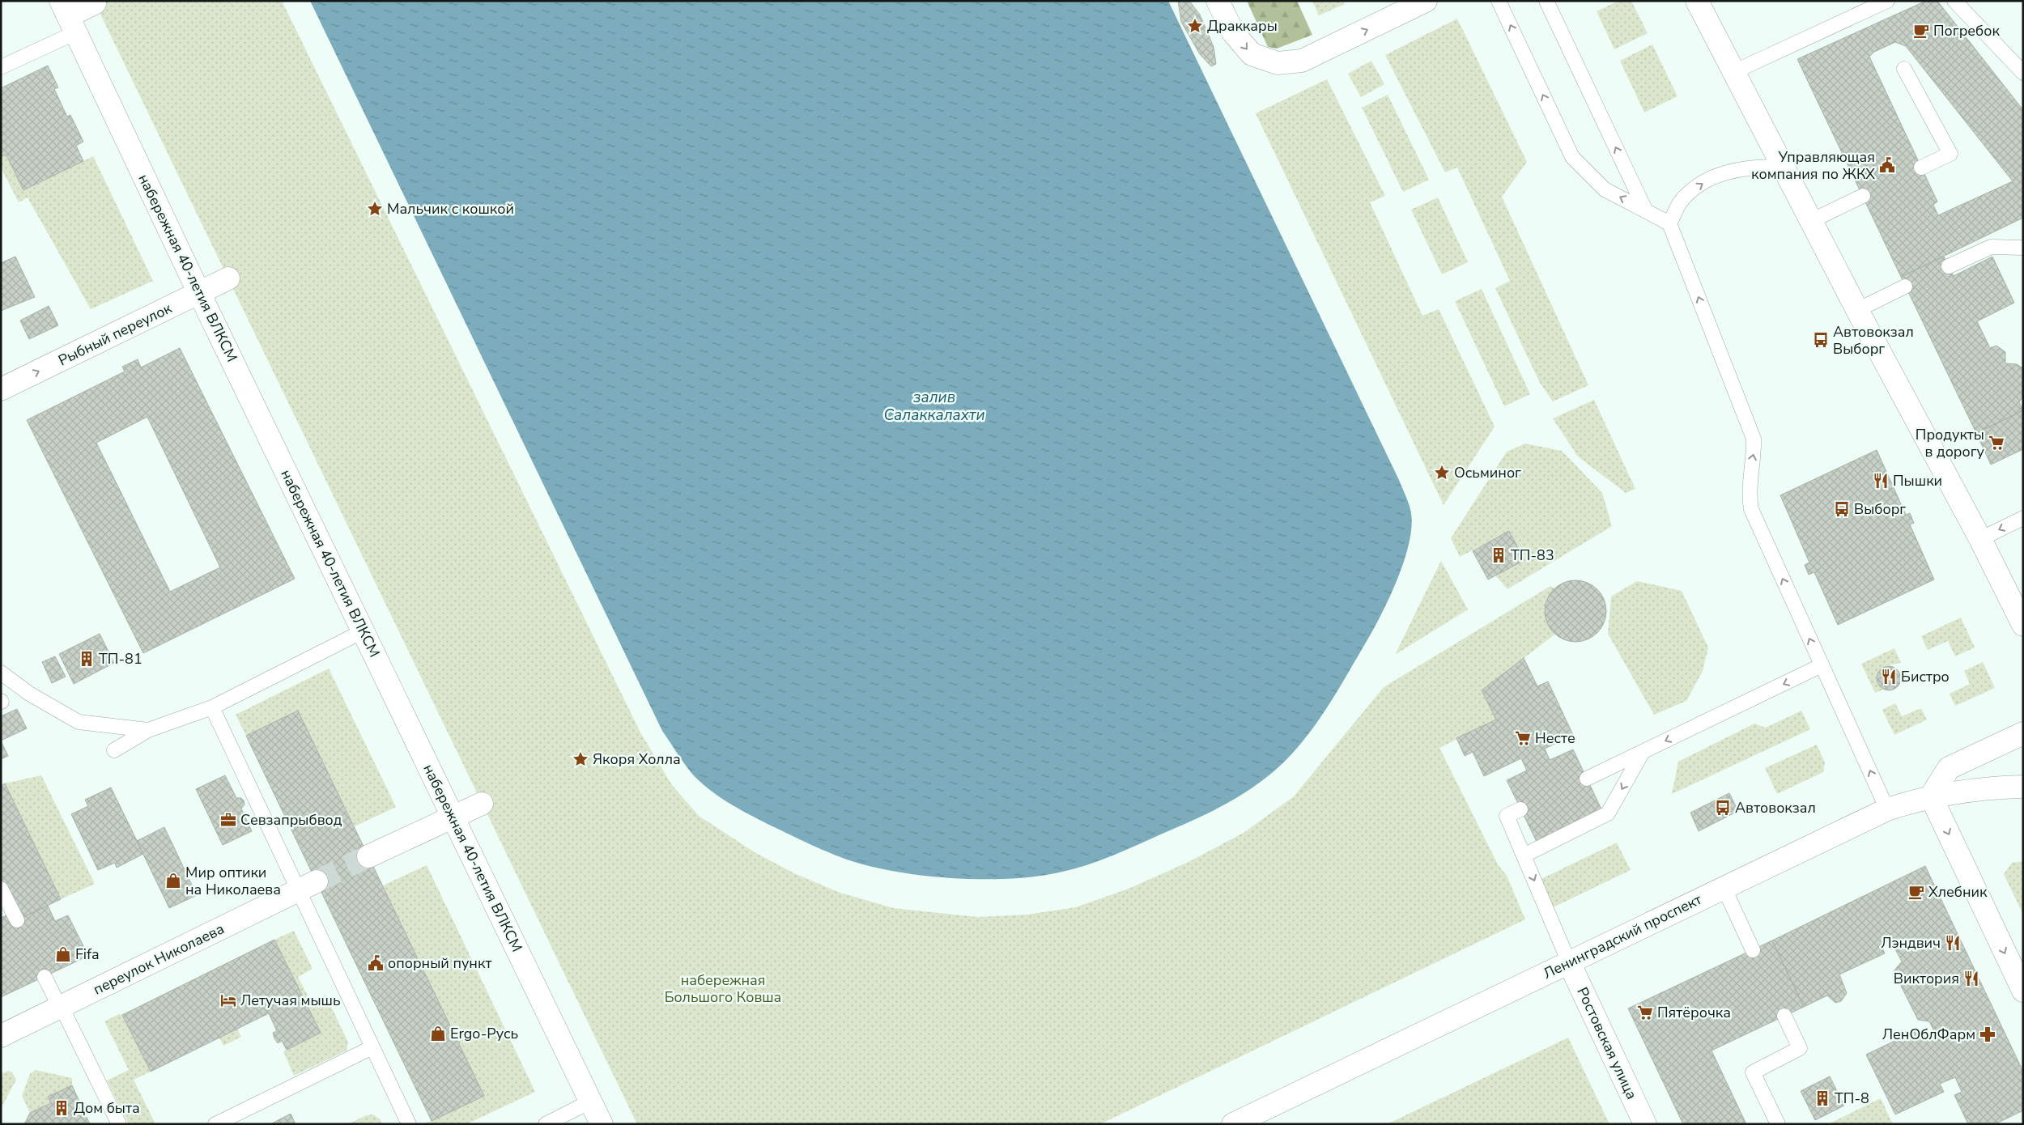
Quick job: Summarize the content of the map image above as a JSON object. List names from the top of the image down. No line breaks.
{"streets":{"street":["набережная 40-летия ВЛКСМ","Рыбный переулок","Ленинградский проспект","переулок Николаева","Ростовская улица"]},"crossings":[["набережная 40-летия ВЛКСМ","Рыбный переулок"],["Ленинградский проспект","Ростовская улица"]],"one_way":["Рыбный переулок"],"water":["залив Салаккалахти"],"parks":["набережная Большого Ковша"],"places":{"place":["Драккары","Мальчик с кошкой","Осьминог","Якоря Холла"],"cafe":["Погребок","Хлебник"],"public building":["Управляющая компания по ЖКХ","опорный пункт"],"bus stop":["Автовокзал Выборг","Выборг","Автовокзал"],"supermarket":["Продукты в дорогу","Несте","Пятёрочка"],"restaurant":["Пышки","Бистро","Лэндвич","Виктория"],"building":["ТП-83","ТП-81","ТП-8","Дом быта"],"office":["Севзапрыбвод"],"shop":["Мир оптики на Николаева","Fifa","Ergo-Русь"],"hotel":["Летучая мышь"],"pharmacy":["ЛенОблФарм"]}}
